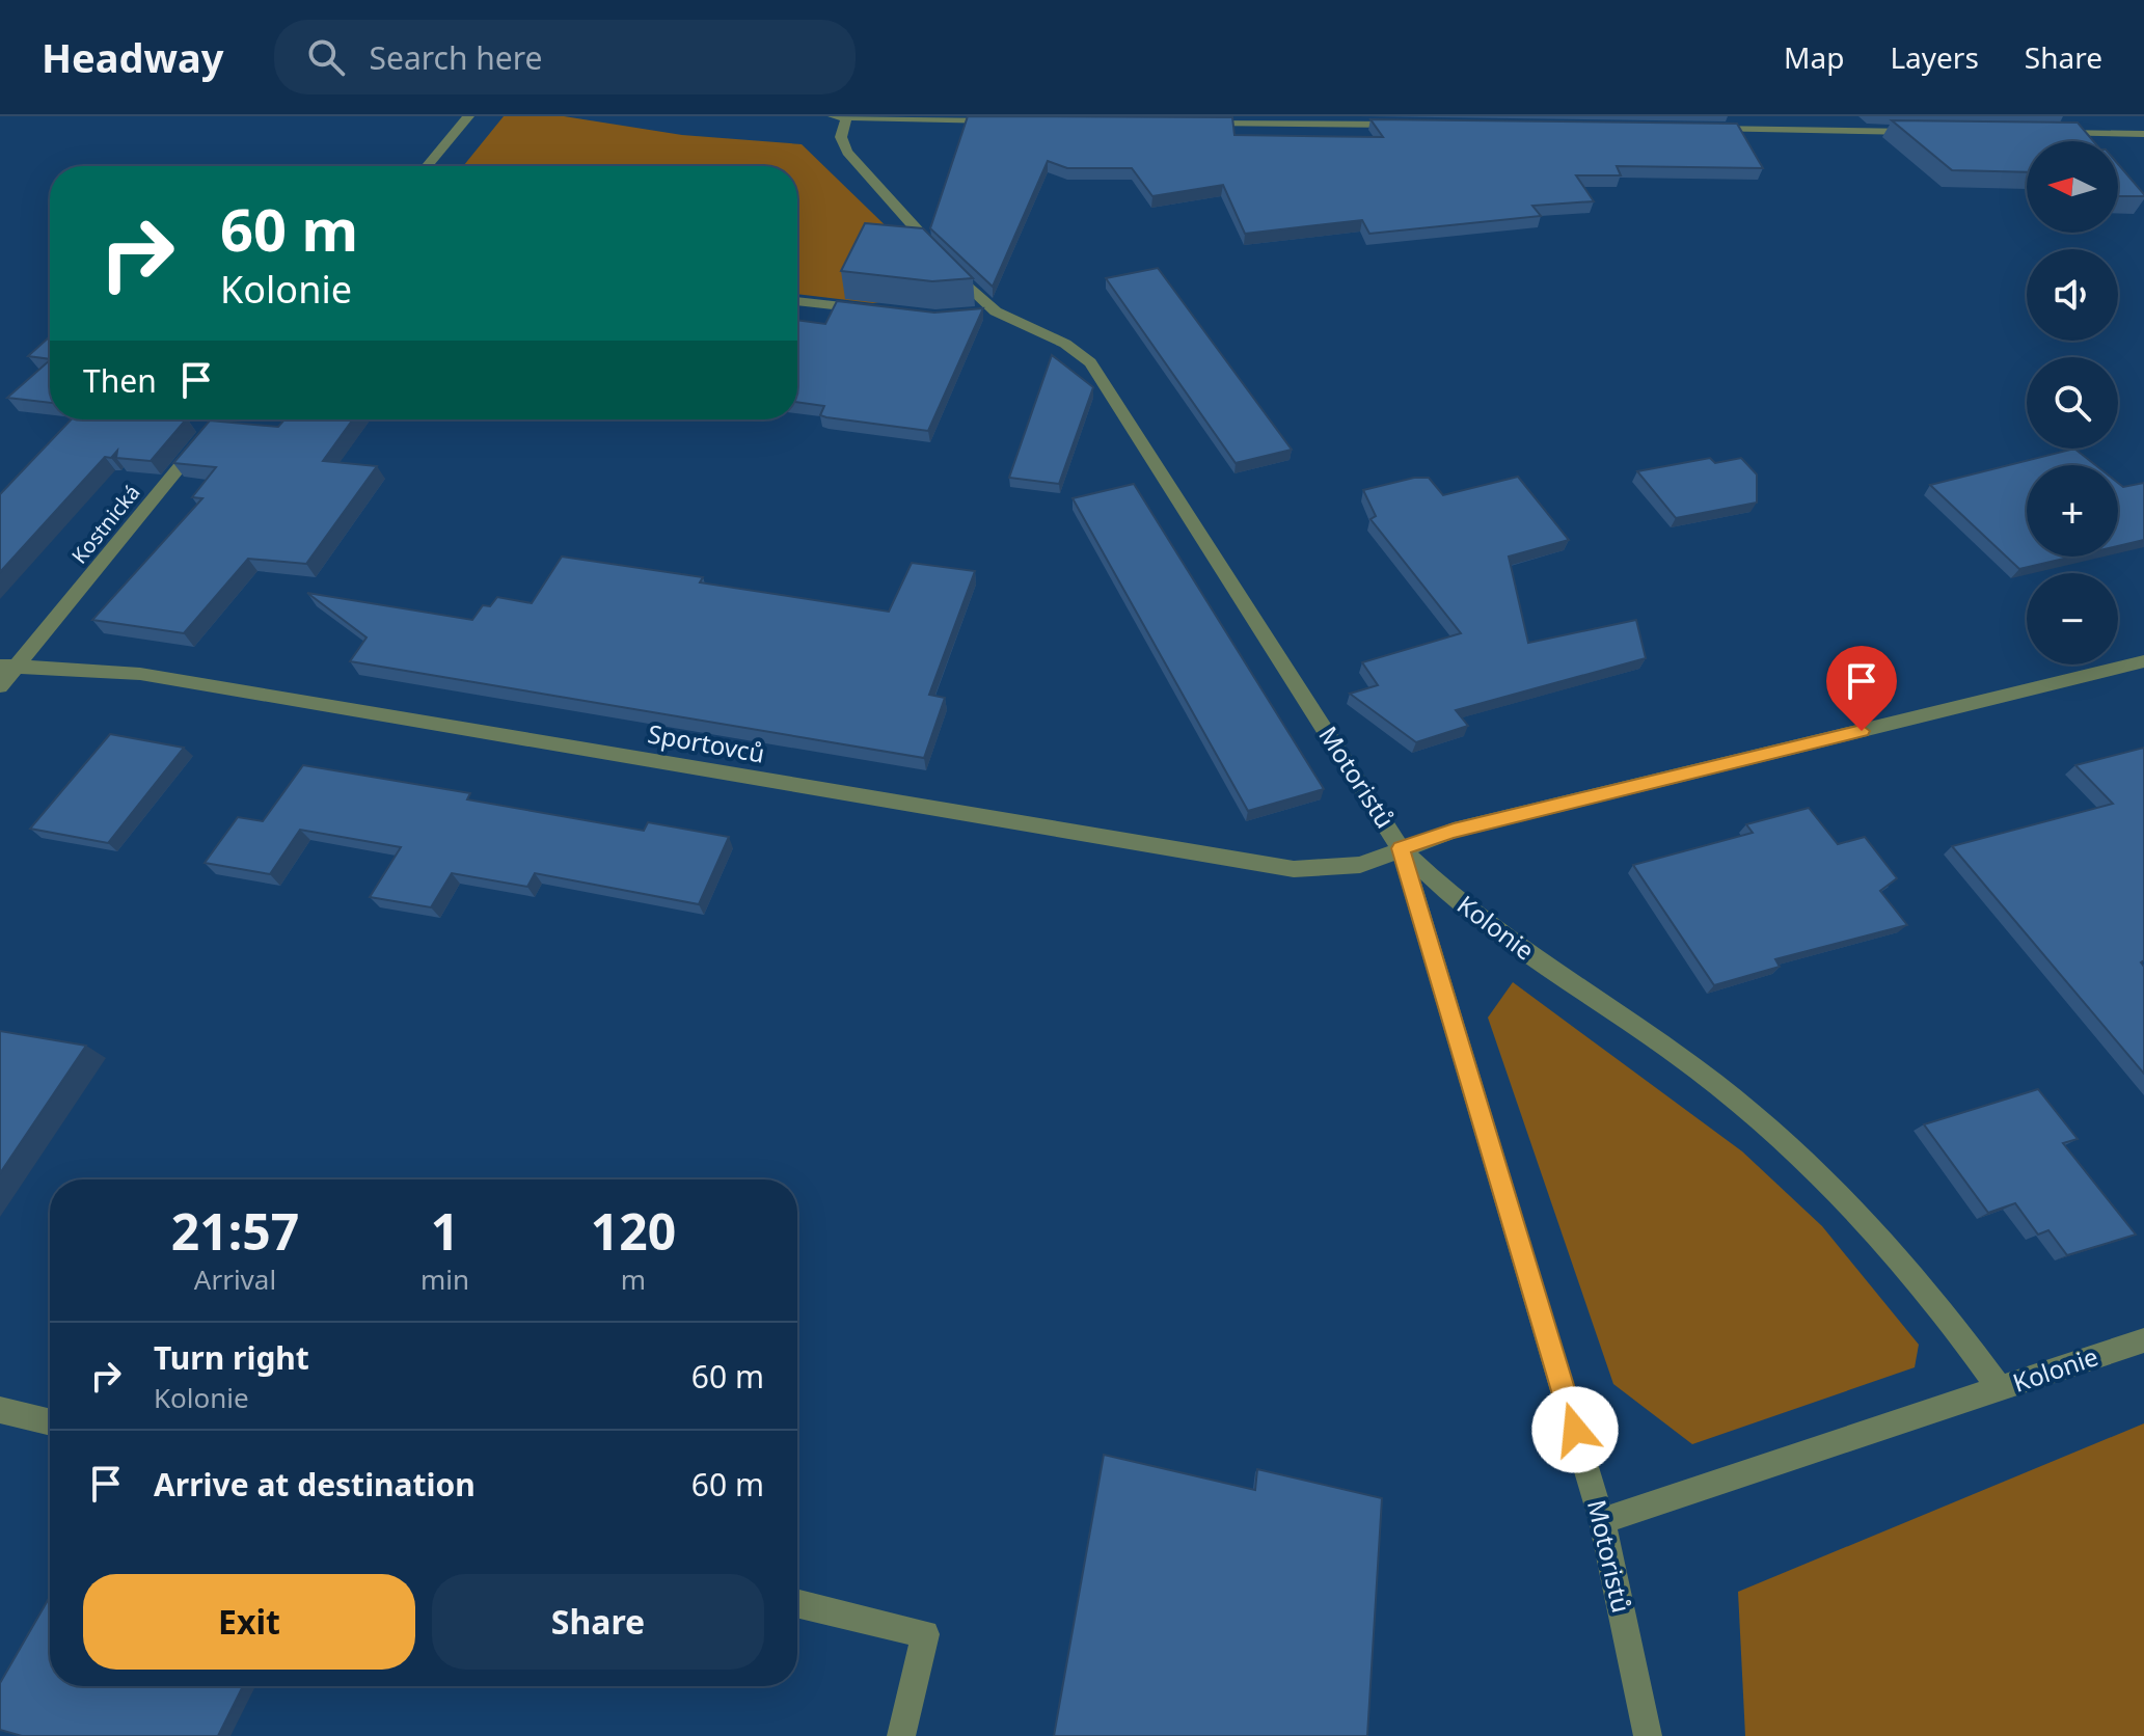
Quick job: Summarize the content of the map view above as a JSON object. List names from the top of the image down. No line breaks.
{"streets":{"street":["Kostnická","Sportovců","Motoristů","Kolonie"]},"crossings":[["Kostnická","Sportovců"],["Sportovců","Motoristů"],["Sportovců","Kolonie"],["Motoristů","Kolonie"]],"north":"left","page":{"header":"Headway","search":"Search here","nav":["Map","Layers","Share"],"map_buttons":["+","−"],"turn":["60 m","Kolonie"],"then":"Then","eta":["21:57","Arrival","1","min","120","m"],"list":[{"name":"Turn right","note":"Kolonie","value":"60 m"},{"name":"Arrive at destination","value":"60 m"}],"buttons":["Exit","Share"]}}
